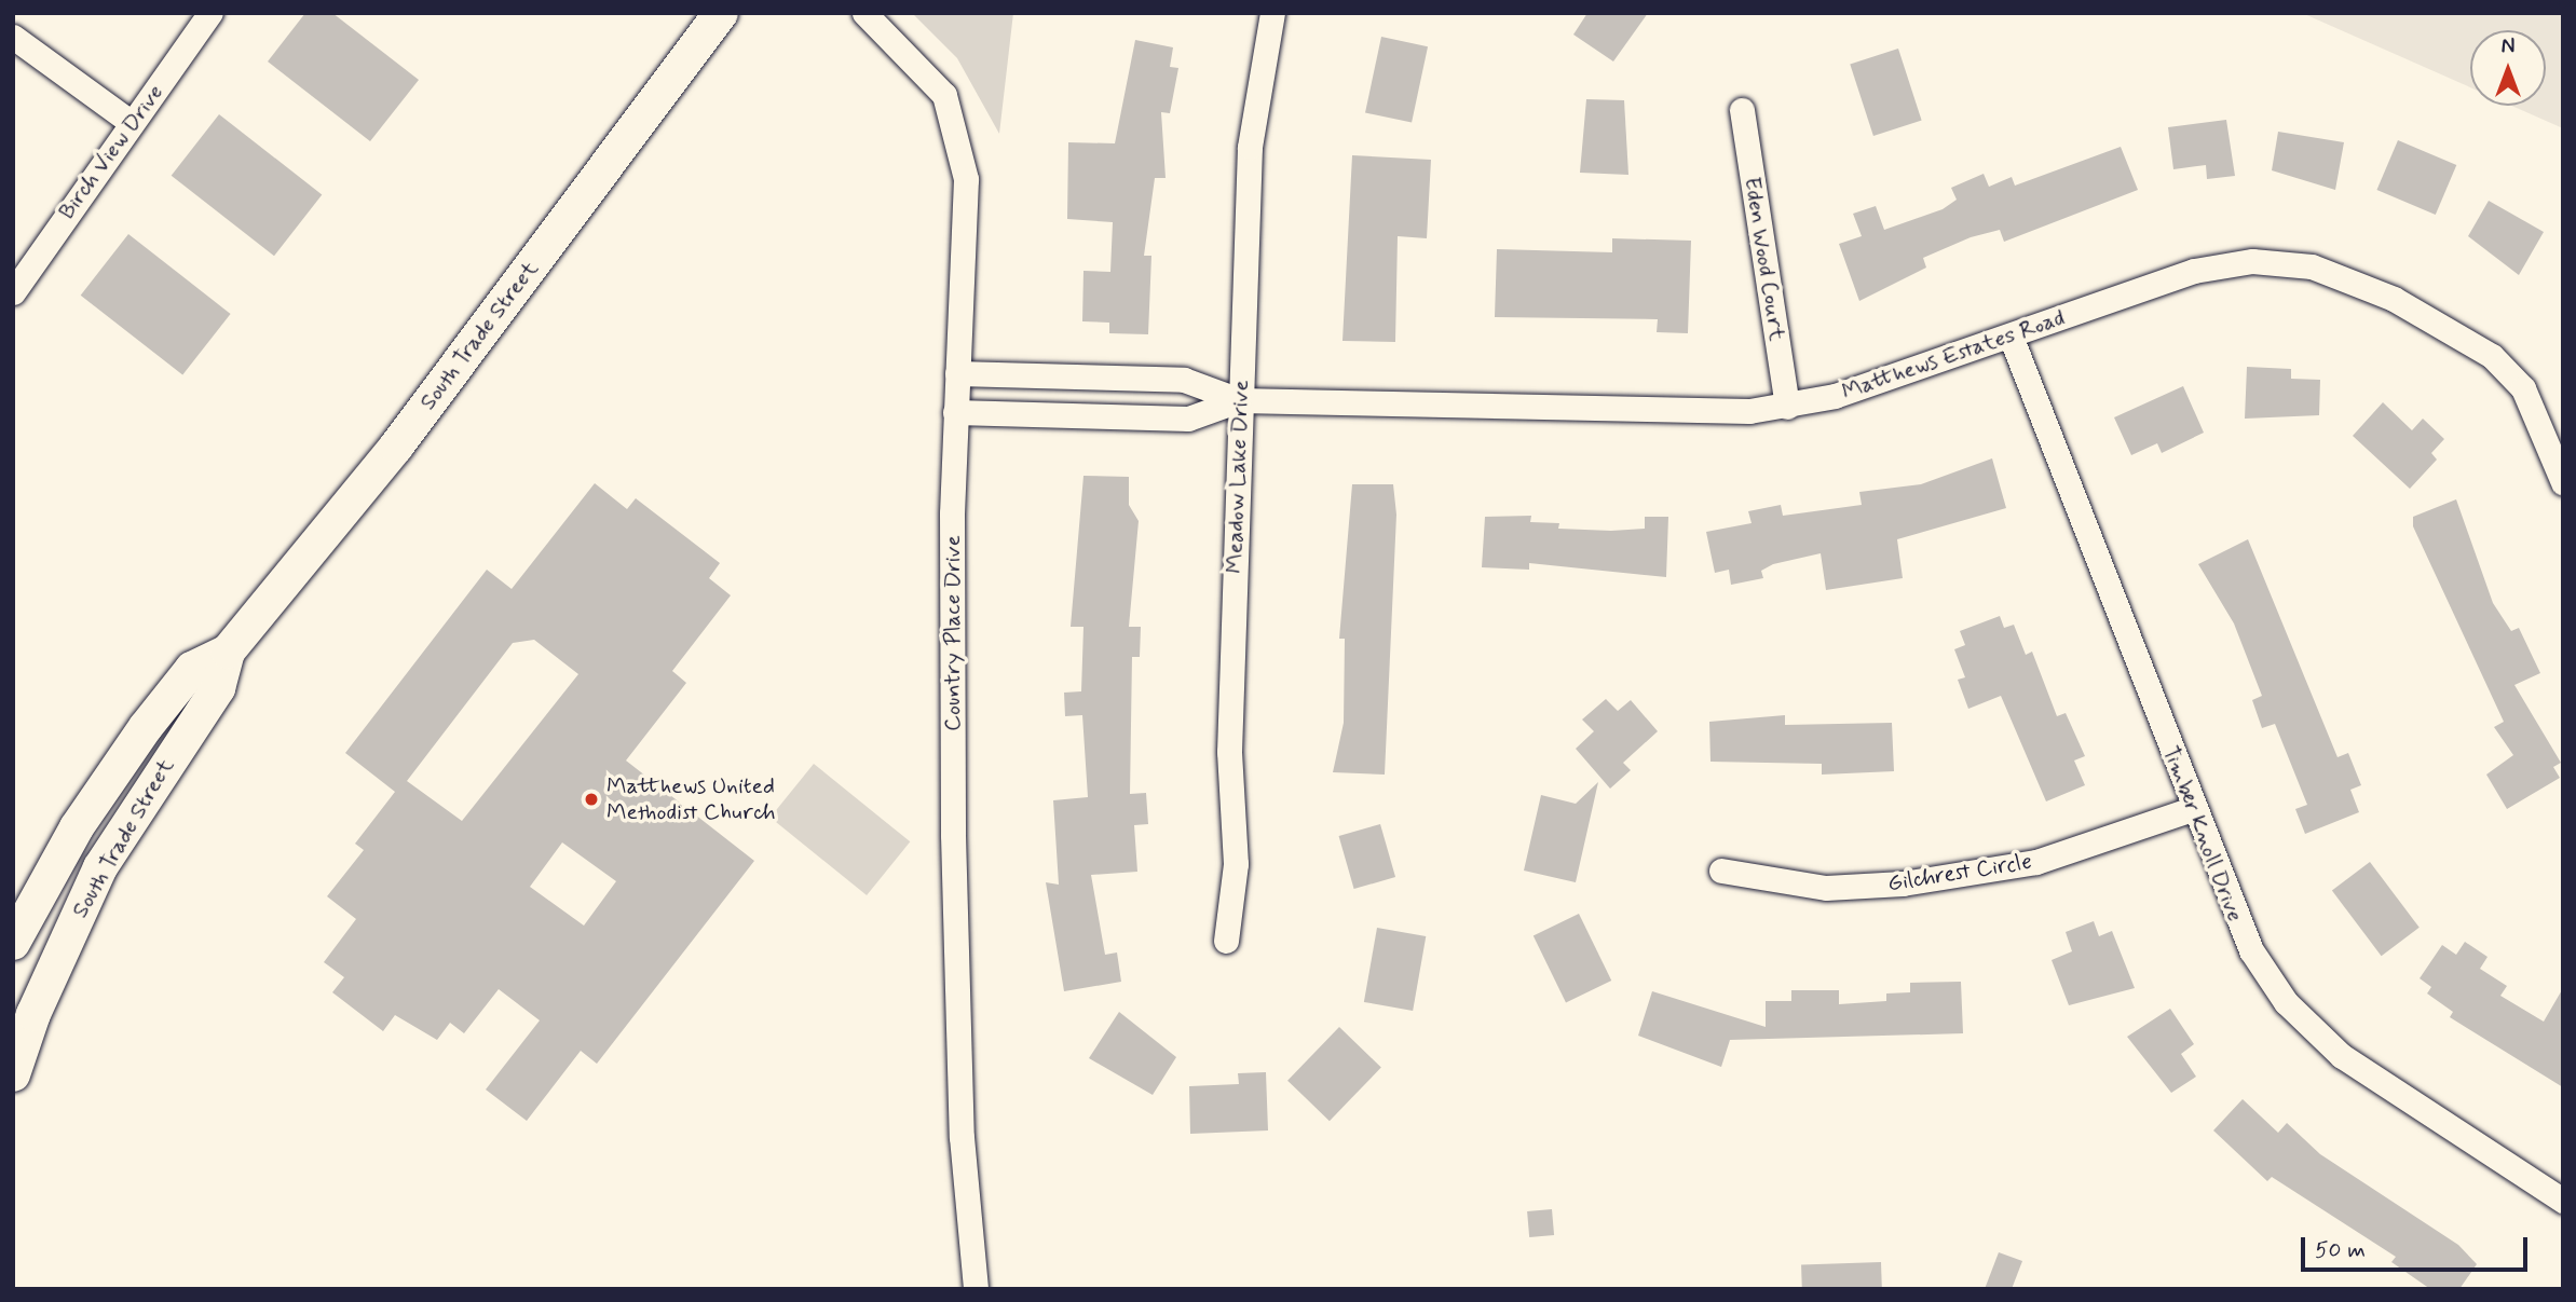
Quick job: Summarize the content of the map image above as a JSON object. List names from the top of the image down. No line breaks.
{"streets":{"main road":["South Trade Street"],"street":["Birch View Drive","Eden Wood Court","Matthews Estates Road","Meadow Lake Drive","Country Place Drive","Timber Knoll Drive","Gilchrest Circle"]},"crossings":[["Eden Wood Court","Matthews Estates Road"],["Matthews Estates Road","Meadow Lake Drive"],["Matthews Estates Road","Country Place Drive"],["Matthews Estates Road","Timber Knoll Drive"],["Timber Knoll Drive","Gilchrest Circle"]],"places":["Matthews United Methodist Church"],"scale_bar":"50 m","north":"top"}
